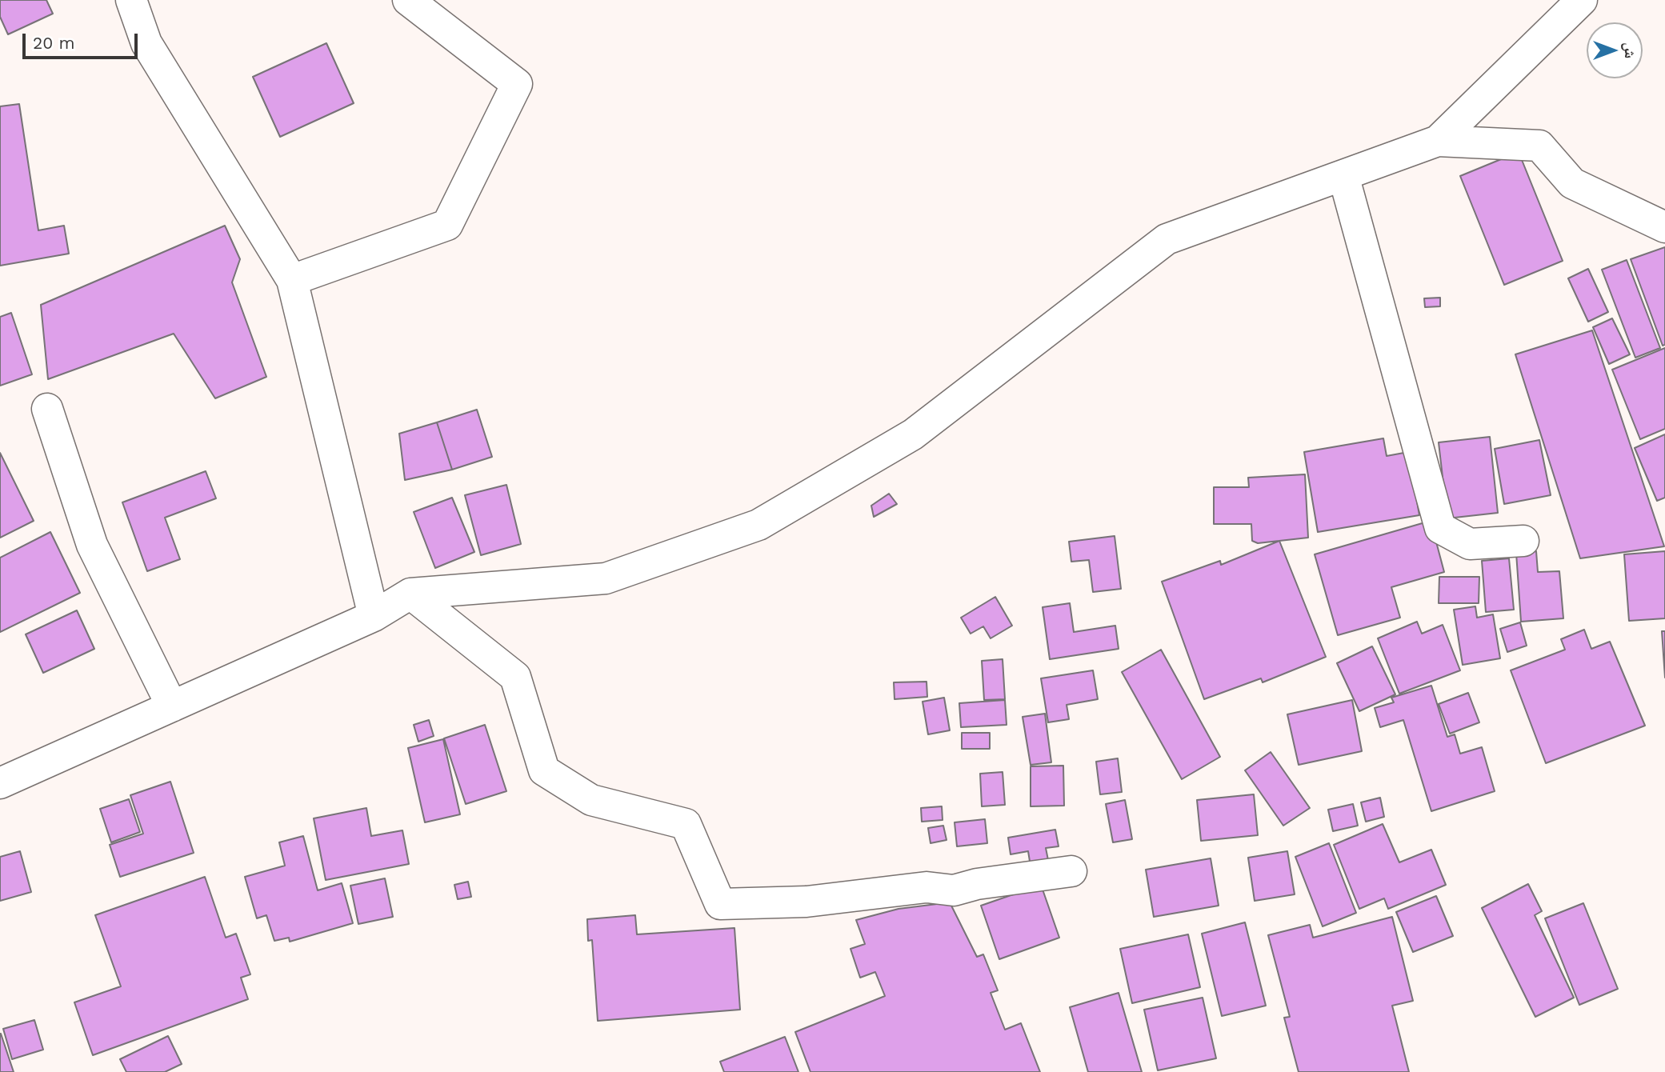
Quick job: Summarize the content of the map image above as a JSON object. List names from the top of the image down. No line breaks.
{"scale_bar":"20 m","north":"right"}
